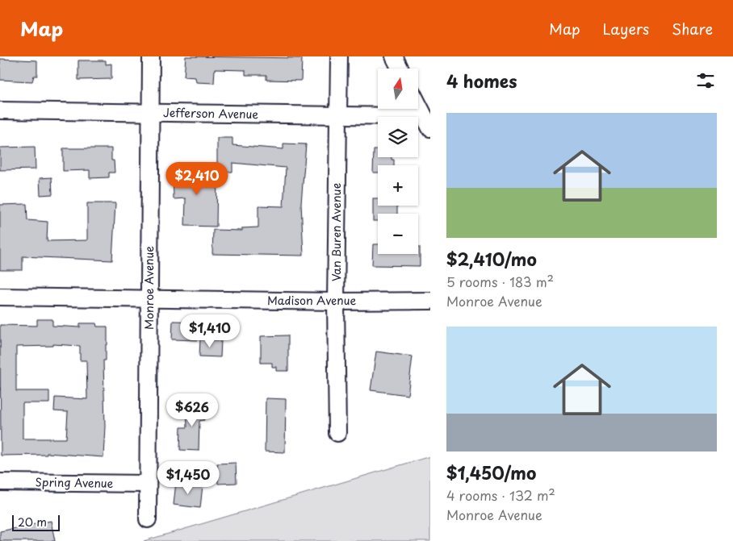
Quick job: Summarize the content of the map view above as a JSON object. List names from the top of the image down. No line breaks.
{"streets":{"street":["Jefferson Avenue","Van Buren Avenue","Monroe Avenue","Madison Avenue","Spring Avenue"]},"crossings":[["Jefferson Avenue","Van Buren Avenue"],["Jefferson Avenue","Monroe Avenue"],["Van Buren Avenue","Madison Avenue"],["Monroe Avenue","Madison Avenue"],["Monroe Avenue","Spring Avenue"]],"scale_bar":"20 m","north":"top","page":{"header":"Map","nav":["Map","Layers","Share"],"heading":"4 homes","map_buttons":["+","−"],"list":[{"name":"$2,410/mo","note":"5 rooms · 183 m² · Monroe Avenue"},{"name":"$1,450/mo","note":"4 rooms · 132 m² · Monroe Avenue"}],"price":["$2,410","$1,410","$626","$1,450"],"scale":"20 m"}}
